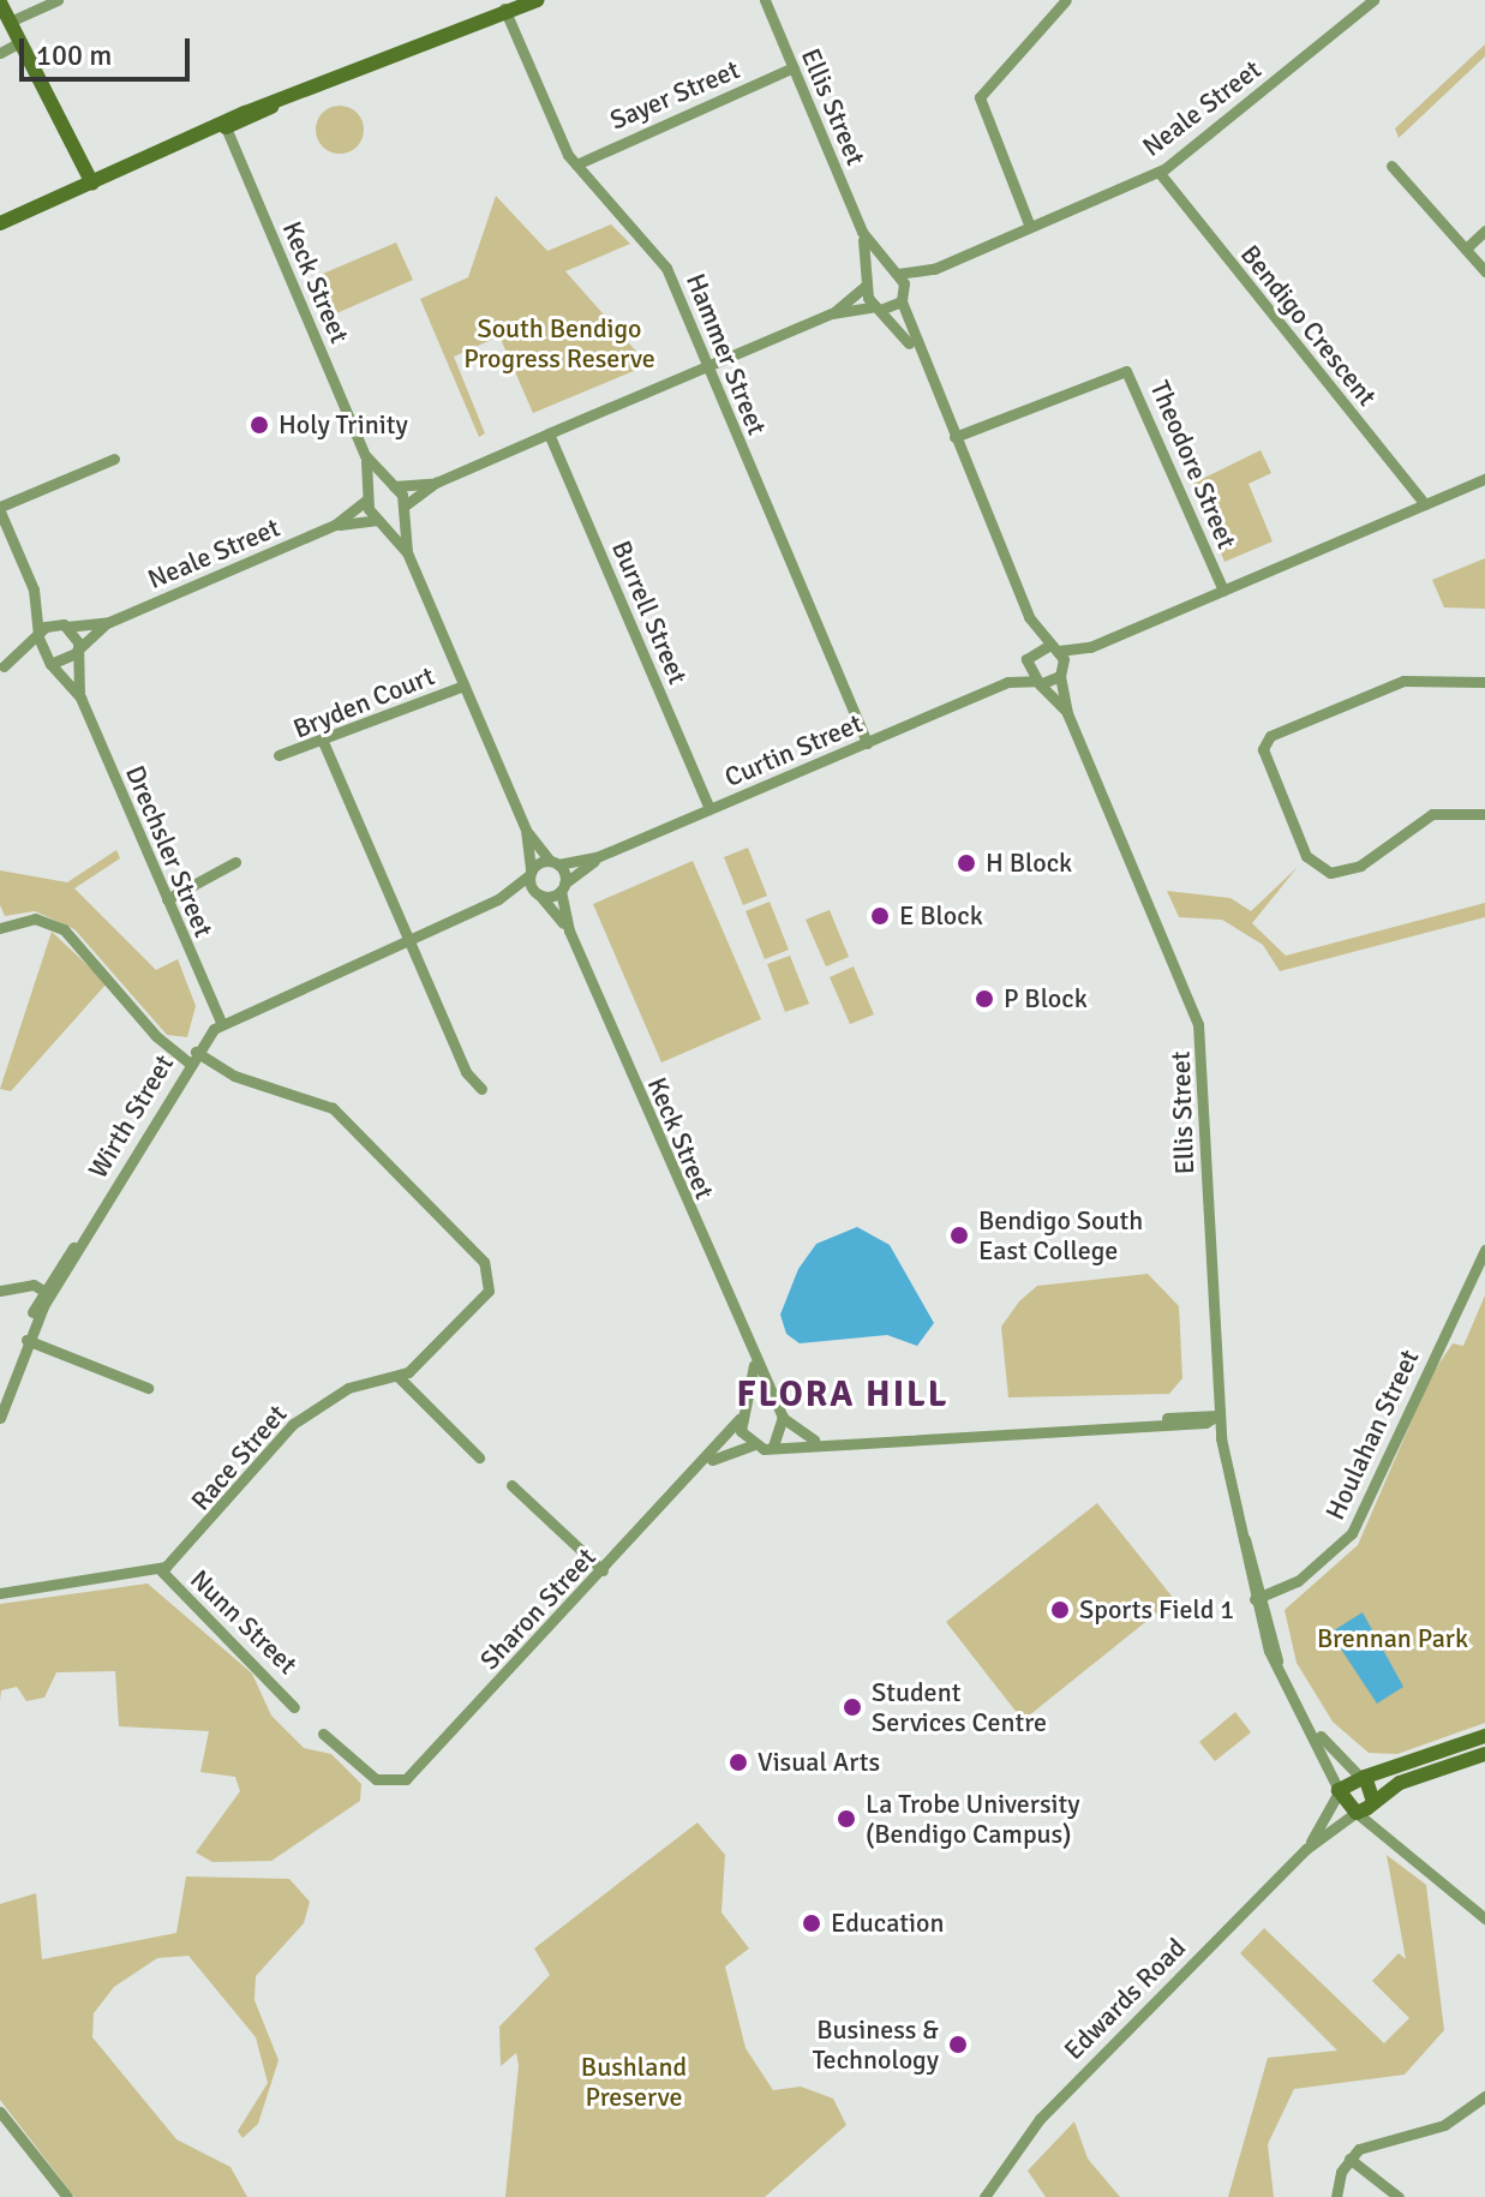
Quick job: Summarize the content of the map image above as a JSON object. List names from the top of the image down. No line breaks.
{"streets":{"street":["Sayer Street","Ellis Street","Neale Street","Keck Street","Bendigo Crescent","Hammer Street","Theodore Street","Burrell Street","Bryden Court","Curtin Street","Drechsler Street","Wirth Street","Houlahan Street","Race Street","Sharon Street","Nunn Street","Edwards Road"]},"crossings":[["Sayer Street","Ellis Street"],["Sayer Street","Hammer Street"],["Ellis Street","Neale Street"],["Ellis Street","Curtin Street"],["Ellis Street","Houlahan Street"],["Ellis Street","Edwards Road"],["Neale Street","Keck Street"],["Neale Street","Bendigo Crescent"],["Neale Street","Drechsler Street"],["Keck Street","Curtin Street"],["Hammer Street","Curtin Street"],["Burrell Street","Curtin Street"],["Drechsler Street","Wirth Street"],["Race Street","Nunn Street"]],"districts":["FLORA HILL"],"parks":["South Bendigo Progress Reserve","Brennan Park","Bushland Preserve"],"places":["Holy Trinity","H Block","E Block","P Block","Bendigo South East College","Sports Field 1","Student Services Centre","Visual Arts","La Trobe University (Bendigo Campus)","Education","Business & Technology"],"scale_bar":"100 m"}
